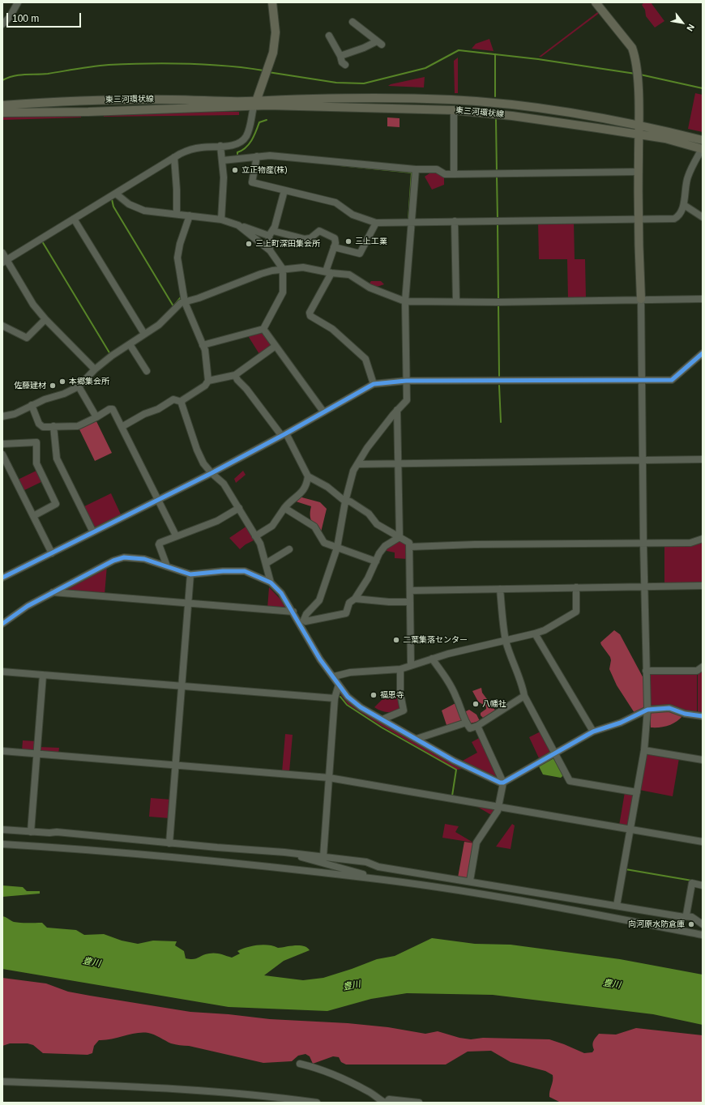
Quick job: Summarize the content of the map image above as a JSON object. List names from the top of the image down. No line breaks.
{"streets":{"main road":["東三河環状線"]},"water":["豊川"],"places":["立正物産(株)","三上工業","三上町深田集会所","本郷集会所","佐藤建材","二葉集落センター","福恩寺","八幡社","向河原水防倉庫"],"scale_bar":"100 m","north":"bottom right"}
